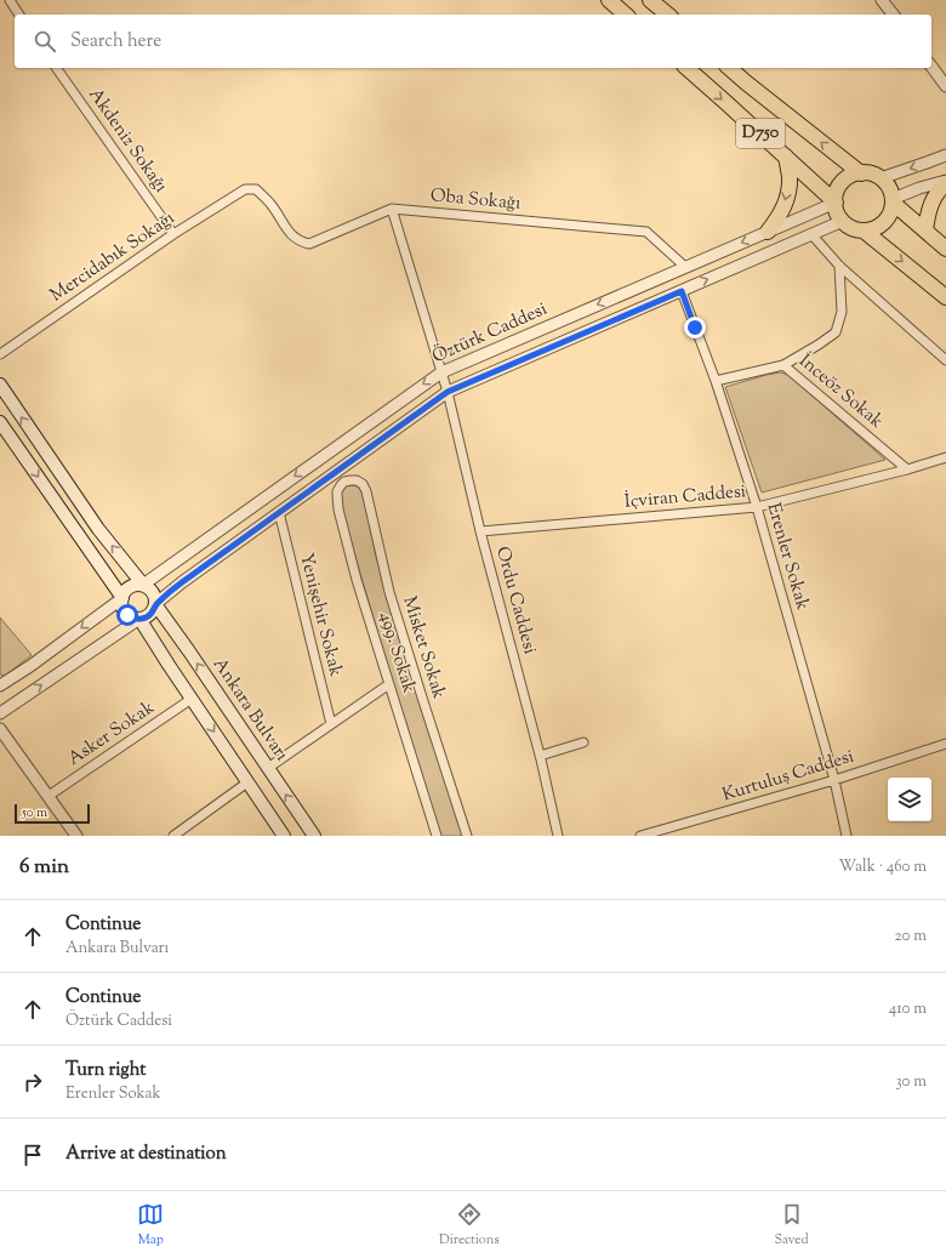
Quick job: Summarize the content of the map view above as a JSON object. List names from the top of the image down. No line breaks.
{"streets":{"highway":["D750"],"main road":["Ankara Bulvarı"],"street":["Akdeniz Sokağı","Oba Sokağı","Mercidabık Sokağı","Öztürk Caddesi","İnceöz Sokak","İçviran Caddesi","Erenler Sokak","Ordu Caddesi","Yenişehir Sokak","Misket Sokak","499. Sokak","Asker Sokak","Kurtuluş Caddesi"]},"crossings":[["D750","Öztürk Caddesi"],["Akdeniz Sokağı","Mercidabık Sokağı"],["Oba Sokağı","Mercidabık Sokağı"],["Oba Sokağı","Öztürk Caddesi"],["Oba Sokağı","Ordu Caddesi"],["Öztürk Caddesi","Erenler Sokak"],["Öztürk Caddesi","Ordu Caddesi"],["Öztürk Caddesi","Yenişehir Sokak"],["Öztürk Caddesi","Ankara Bulvarı"],["İnceöz Sokak","İçviran Caddesi"],["İnceöz Sokak","Erenler Sokak"],["İçviran Caddesi","Erenler Sokak"],["İçviran Caddesi","Ordu Caddesi"],["Erenler Sokak","Kurtuluş Caddesi"],["Misket Sokak","499. Sokak"]],"scale_bar":"50 m","page":{"search":"Search here","scale":"50 m","heading":["6 min","Walk · 460 m"],"list":[["Continue","Ankara Bulvarı","20 m"],["Continue","Öztürk Caddesi","410 m"],["Turn right","Erenler Sokak","30 m"],"Arrive at destination"],"nav":["Map","Directions","Saved"]}}
